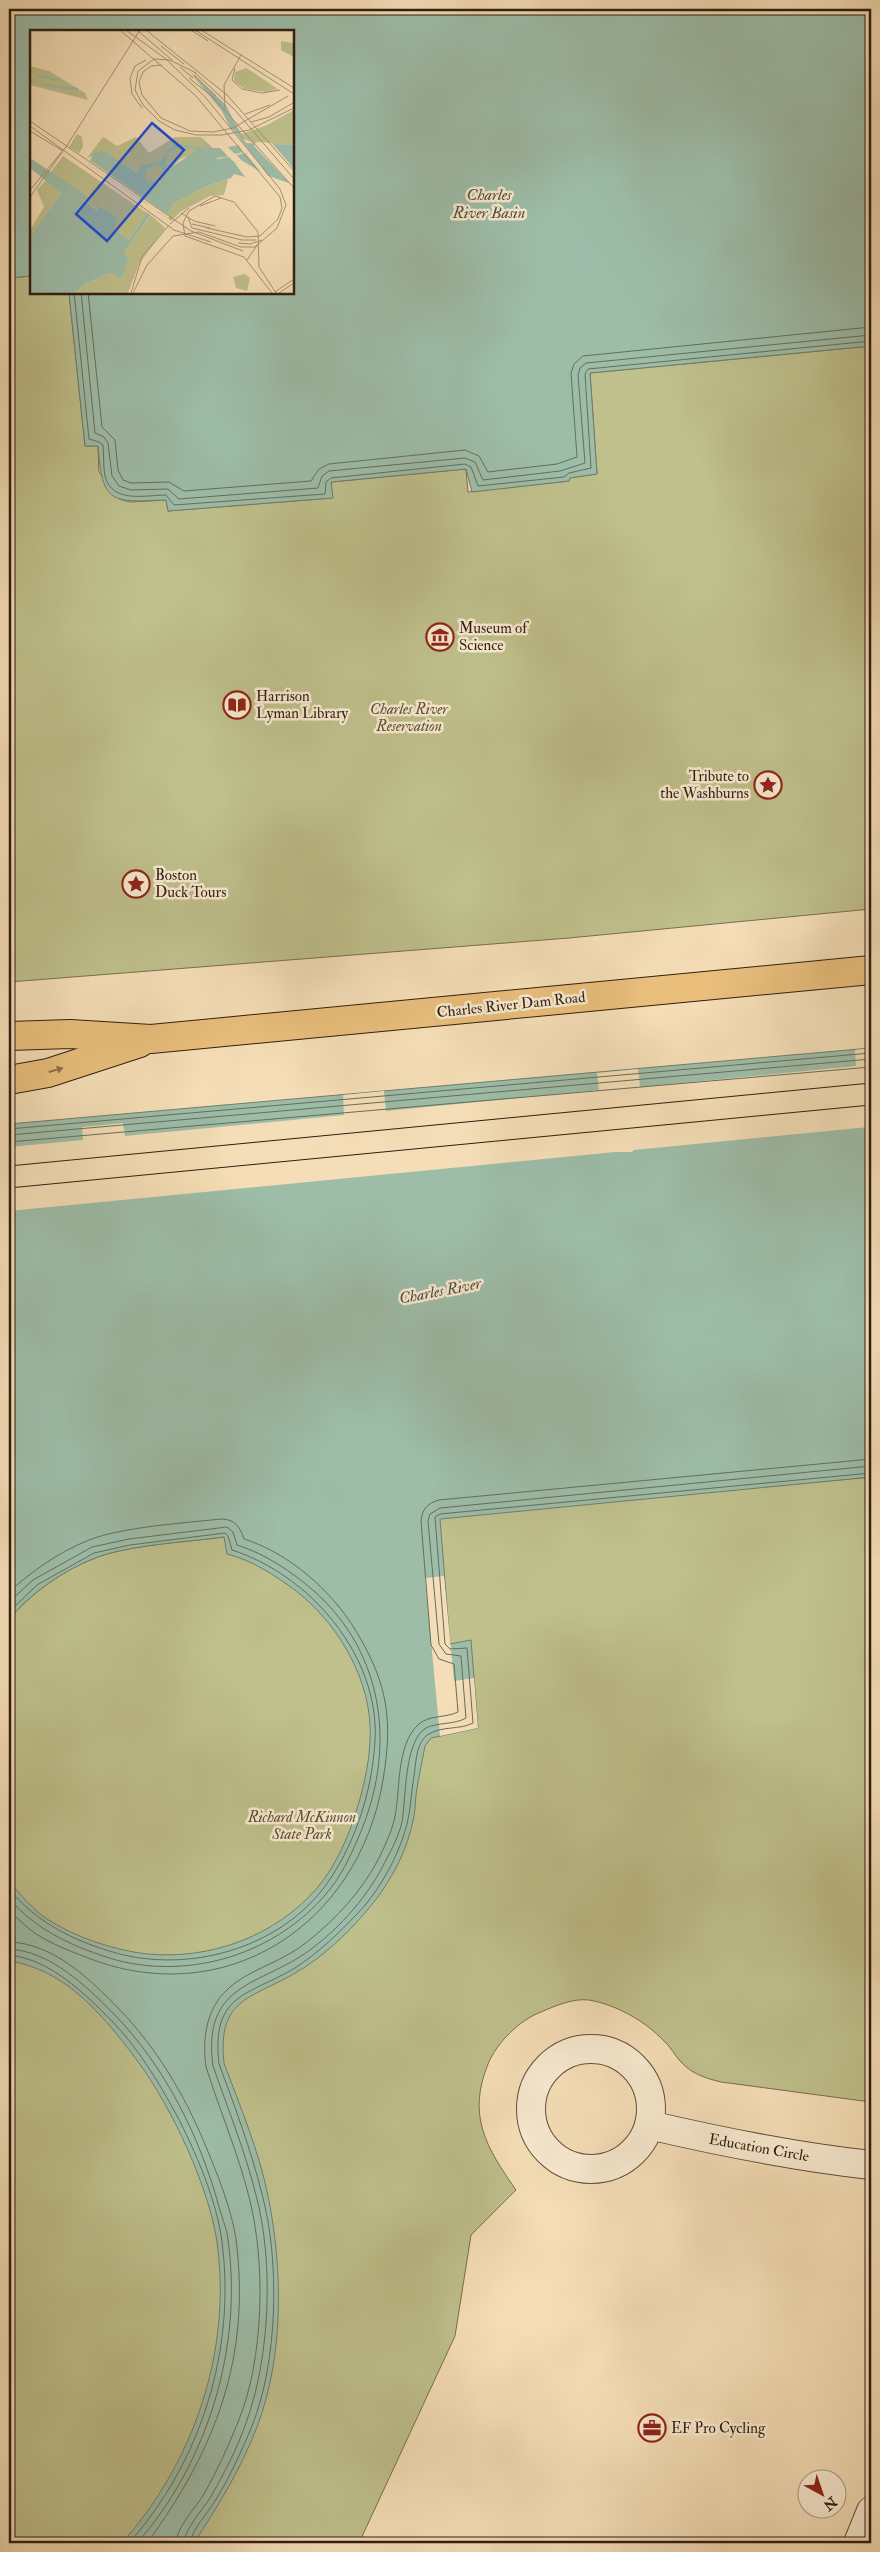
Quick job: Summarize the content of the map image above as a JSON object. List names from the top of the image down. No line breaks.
{"streets":{"highway":["Charles River Dam Road"],"street":["Education Circle"]},"water":["Charles River Basin","Charles River"],"parks":["Charles River Reservation","Richard McKinnon State Park"],"places":{"museum":["Museum of Science"],"library":["Harrison Lyman Library"],"place":["Tribute to the Washburns","Boston Duck Tours"],"office":["EF Pro Cycling"]},"north":"bottom right"}
